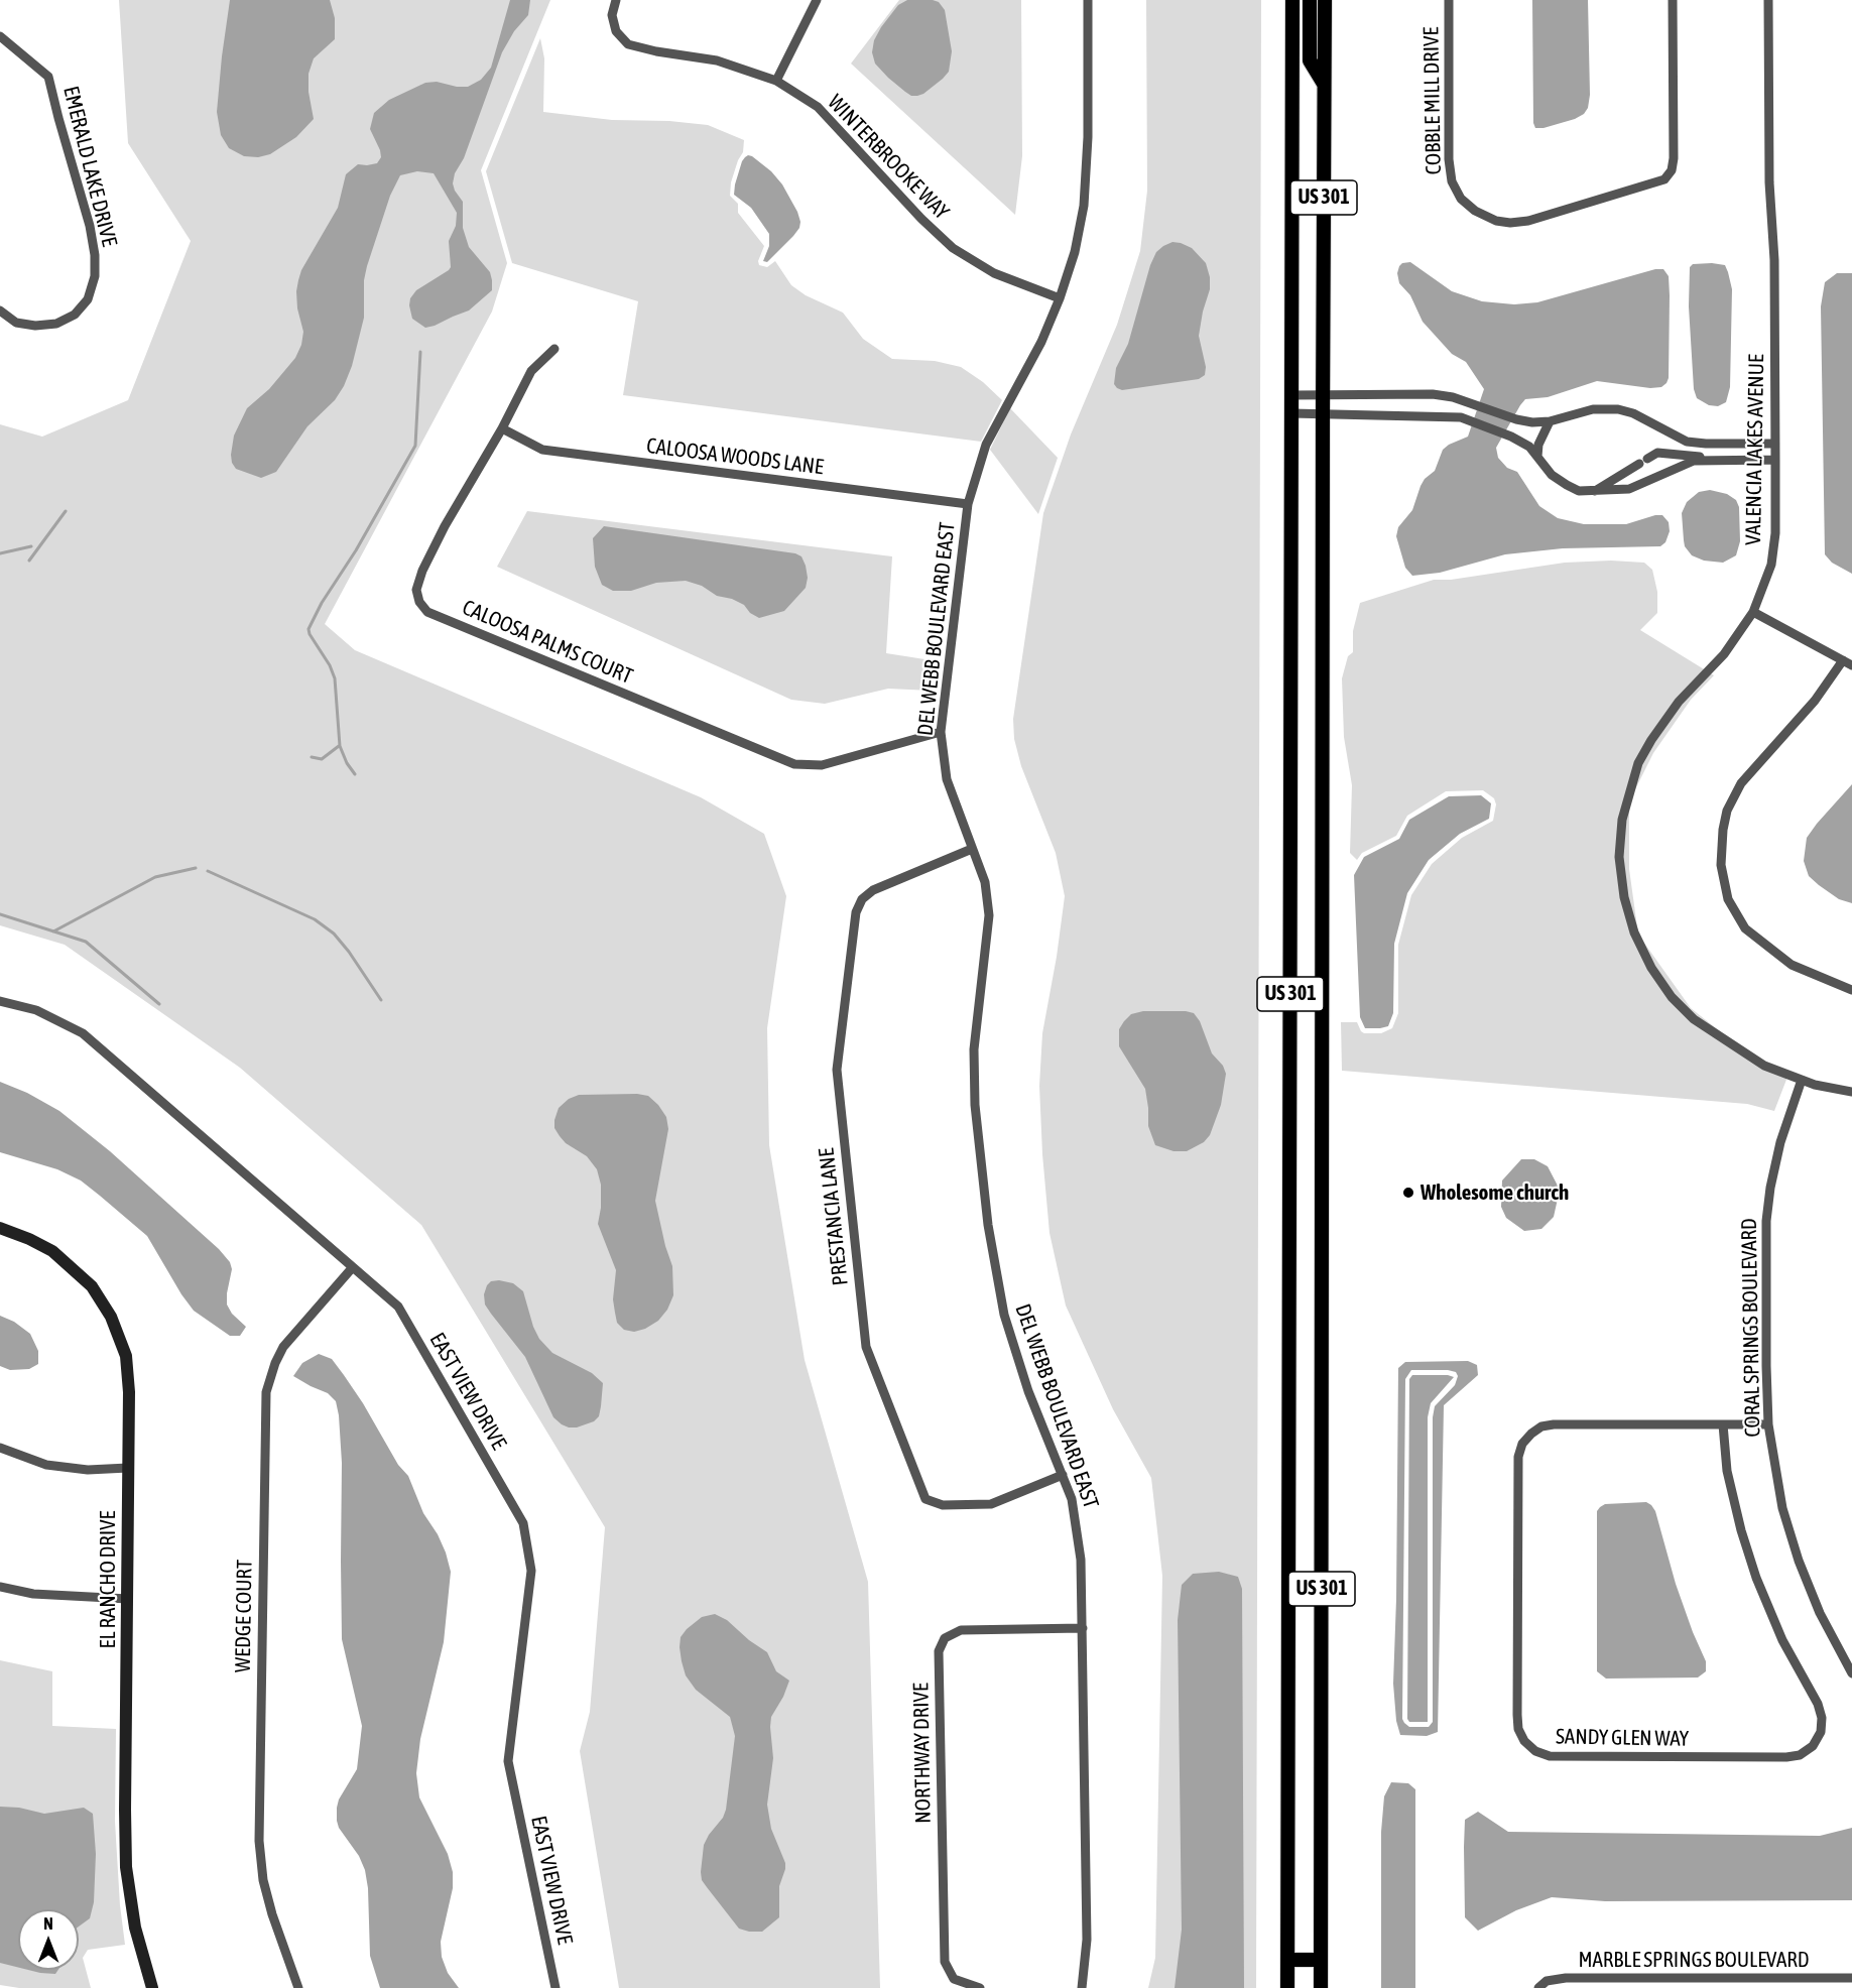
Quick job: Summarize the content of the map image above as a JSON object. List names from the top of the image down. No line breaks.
{"streets":{"main road":["US 301"],"street":["COBBLE MILL DRIVE","WINTERBROOKE WAY","EMERALD LAKE DRIVE","VALENCIA LAKES AVENUE","CALOOSA WOODS LANE","DEL WEBB BOULEVARD EAST","CALOOSA PALMS COURT","PRESTANCIA LANE","CORAL SPRINGS BOULEVARD","EAST VIEW DRIVE","EL RANCHO DRIVE","WEDGE COURT","SANDY GLEN WAY","NORTHWAY DRIVE","MARBLE SPRINGS BOULEVARD"]},"crossings":[["WINTERBROOKE WAY","DEL WEBB BOULEVARD EAST"],["VALENCIA LAKES AVENUE","CORAL SPRINGS BOULEVARD"],["CALOOSA WOODS LANE","DEL WEBB BOULEVARD EAST"],["CALOOSA WOODS LANE","CALOOSA PALMS COURT"],["DEL WEBB BOULEVARD EAST","CALOOSA PALMS COURT"],["DEL WEBB BOULEVARD EAST","PRESTANCIA LANE"],["DEL WEBB BOULEVARD EAST","NORTHWAY DRIVE"],["CORAL SPRINGS BOULEVARD","SANDY GLEN WAY"],["EAST VIEW DRIVE","WEDGE COURT"]],"places":["Wholesome church"],"north":"top"}
